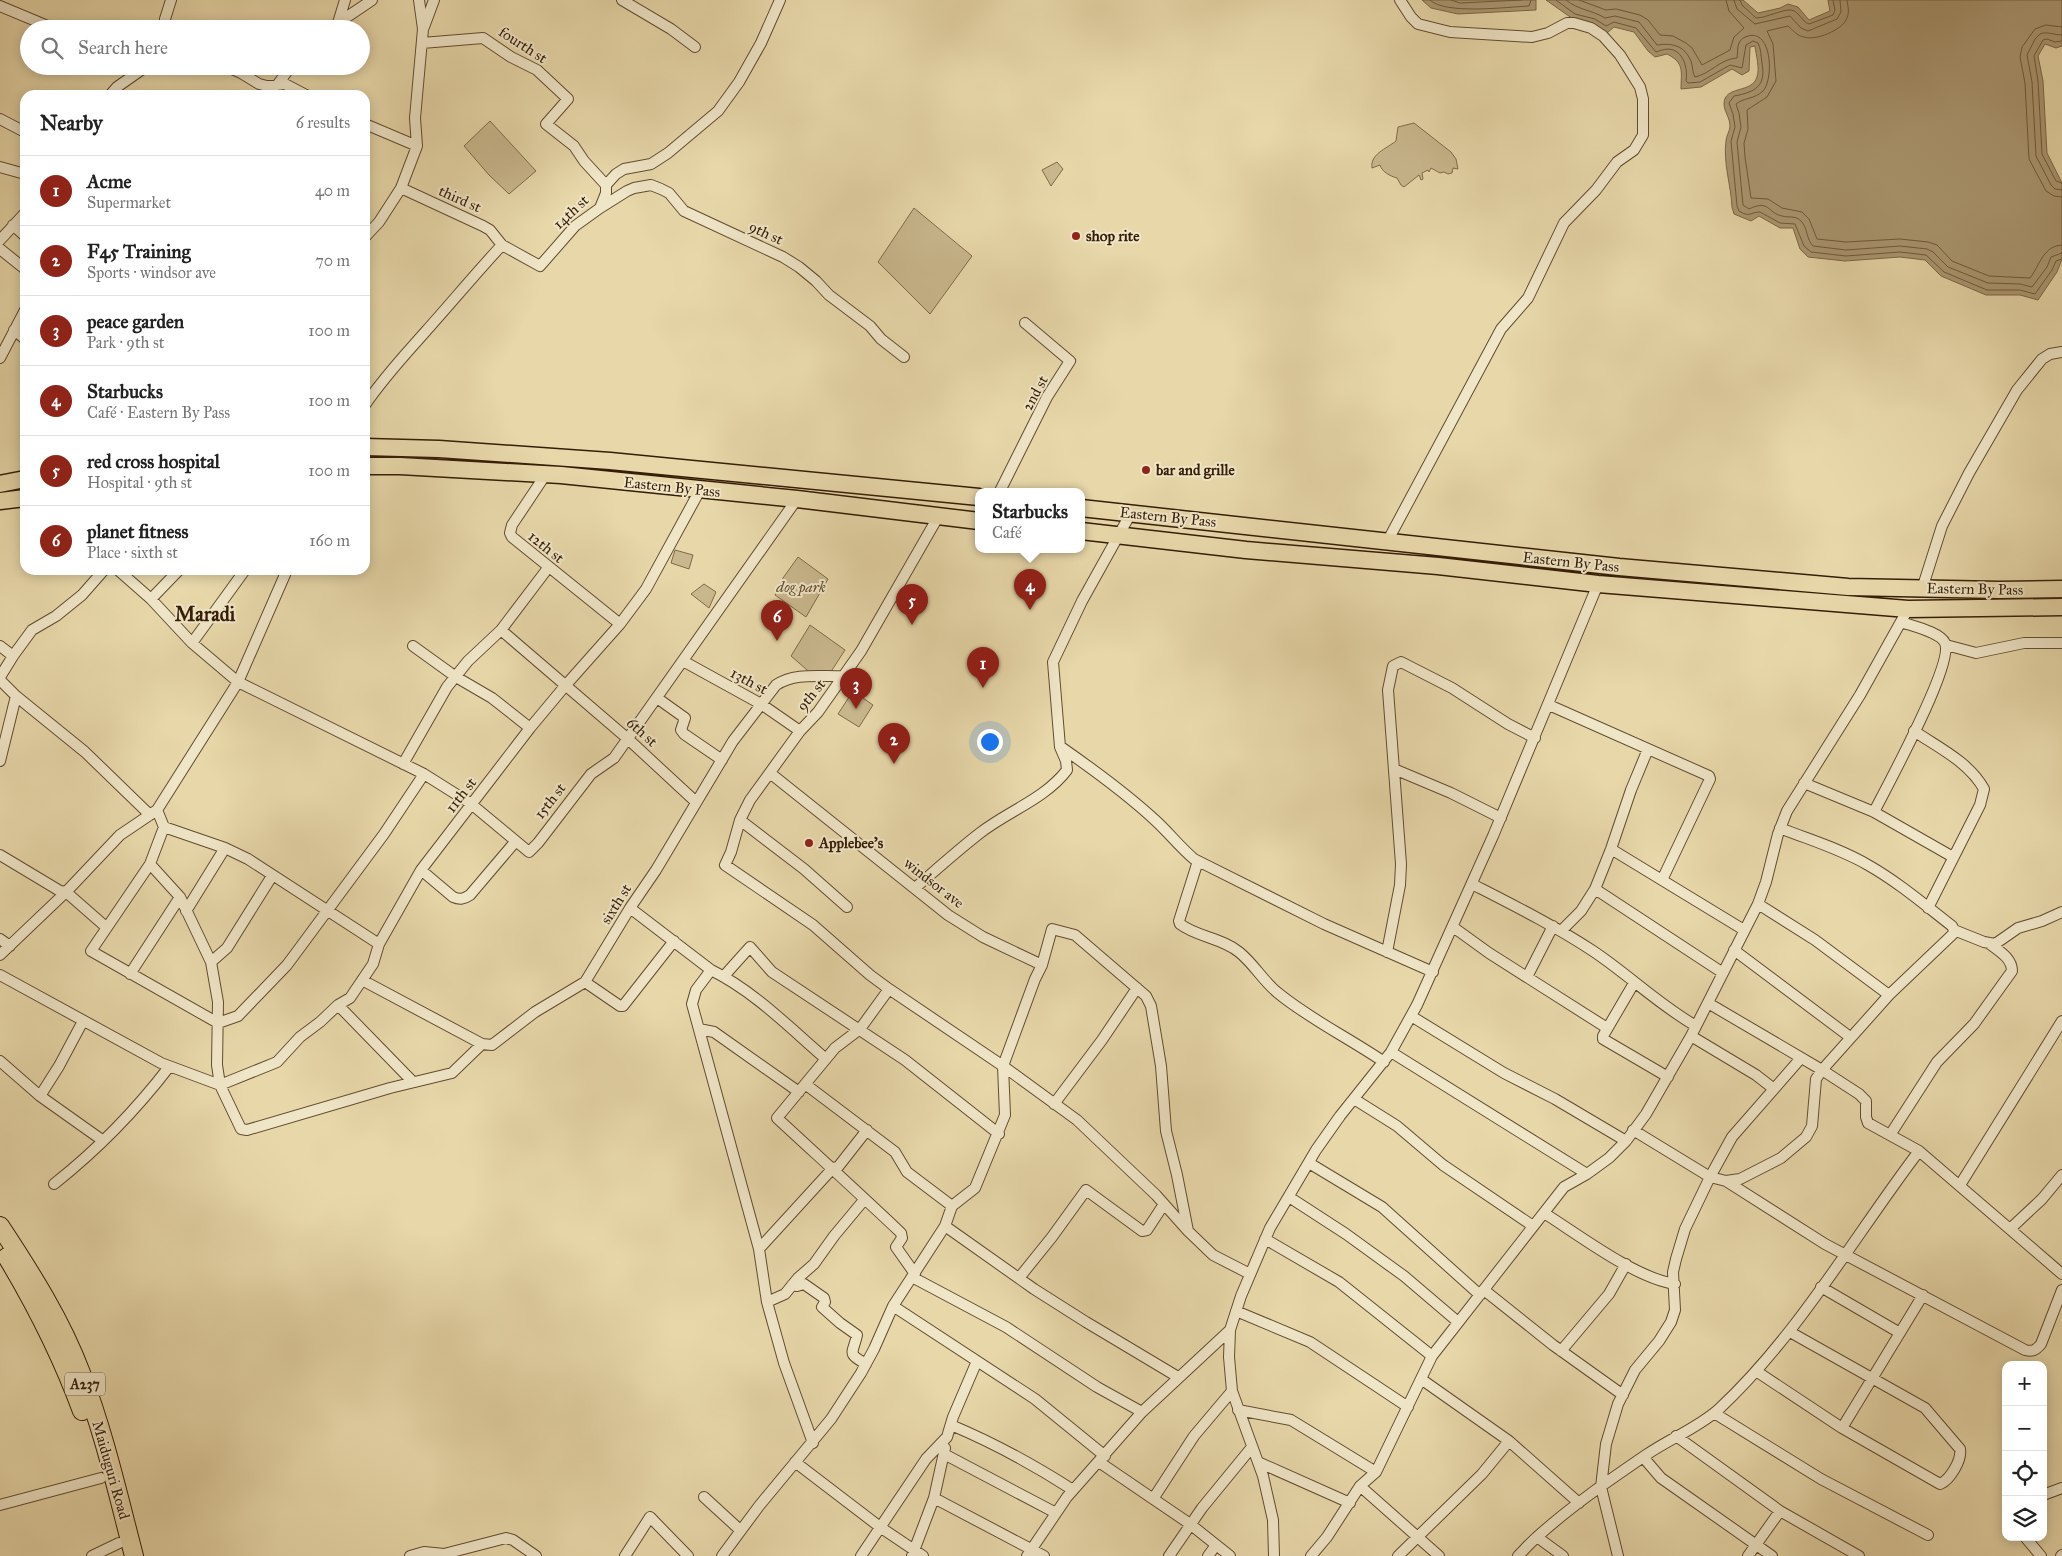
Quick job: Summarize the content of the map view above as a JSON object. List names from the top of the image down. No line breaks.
{"streets":{"highway":["A237","Maiduguri Road"],"main road":["Eastern By Pass"],"street":["fourth st","third st","14th st","9th st","2nd st","12th st","13th st","6th st","11th st","15th st","windsor ave","sixth st"]},"crossings":[["fourth st","14th st"],["third st","14th st"],["14th st","9th st"],["9th st","Eastern By Pass"],["9th st","13th st"],["9th st","windsor ave"],["9th st","sixth st"],["Eastern By Pass","12th st"],["Eastern By Pass","11th st"],["Eastern By Pass","15th st"],["12th st","11th st"],["13th st","15th st"],["13th st","sixth st"],["6th st","11th st"],["6th st","15th st"],["6th st","sixth st"],["11th st","15th st"]],"districts":["Maradi"],"parks":["dog park"],"places":["shop rite","bar and grille","Applebee's"],"page":{"search":"Search here","heading":["Nearby","6 results"],"list":[{"mark":"1","name":"Acme","note":"Supermarket","value":"40 m"},{"mark":"2","name":"F45 Training","note":"Sports · windsor ave","value":"70 m"},{"mark":"3","name":"peace garden","note":"Park · 9th st","value":"100 m"},{"mark":"4","name":"Starbucks","note":"Café · Eastern By Pass","value":"100 m"},{"mark":"5","name":"red cross hospital","note":"Hospital · 9th st","value":"100 m"},{"mark":"6","name":"planet fitness","note":"Place · sixth st","value":"160 m"}],"popup":["Starbucks","Café"],"pins":["4","5","6","1","3","2"],"map_buttons":["+","−"]}}
